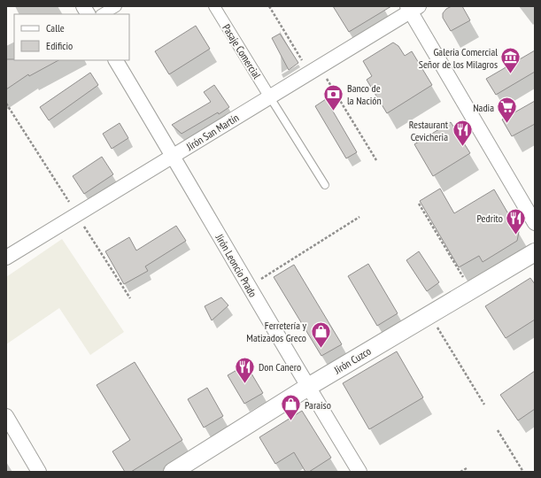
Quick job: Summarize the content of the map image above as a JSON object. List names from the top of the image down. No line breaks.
{"streets":{"street":["Pasaje Comercial","Jirón San Martín","Jirón Leoncio Prado","Jirón Cuzco"]},"crossings":[["Pasaje Comercial","Jirón San Martín"],["Jirón San Martín","Jirón Leoncio Prado"],["Jirón Leoncio Prado","Jirón Cuzco"]],"places":{"museum":["Galeria Comercial Señor de los Milagros"],"bank":["Banco de la Nación"],"supermarket":["Nadia"],"restaurant":["Restaurant Cevicheria","Pedrito","Don Canero"],"shop":["Ferretería y Matizados Greco","Paraiso"]},"legend":["Calle","Edificio"]}
